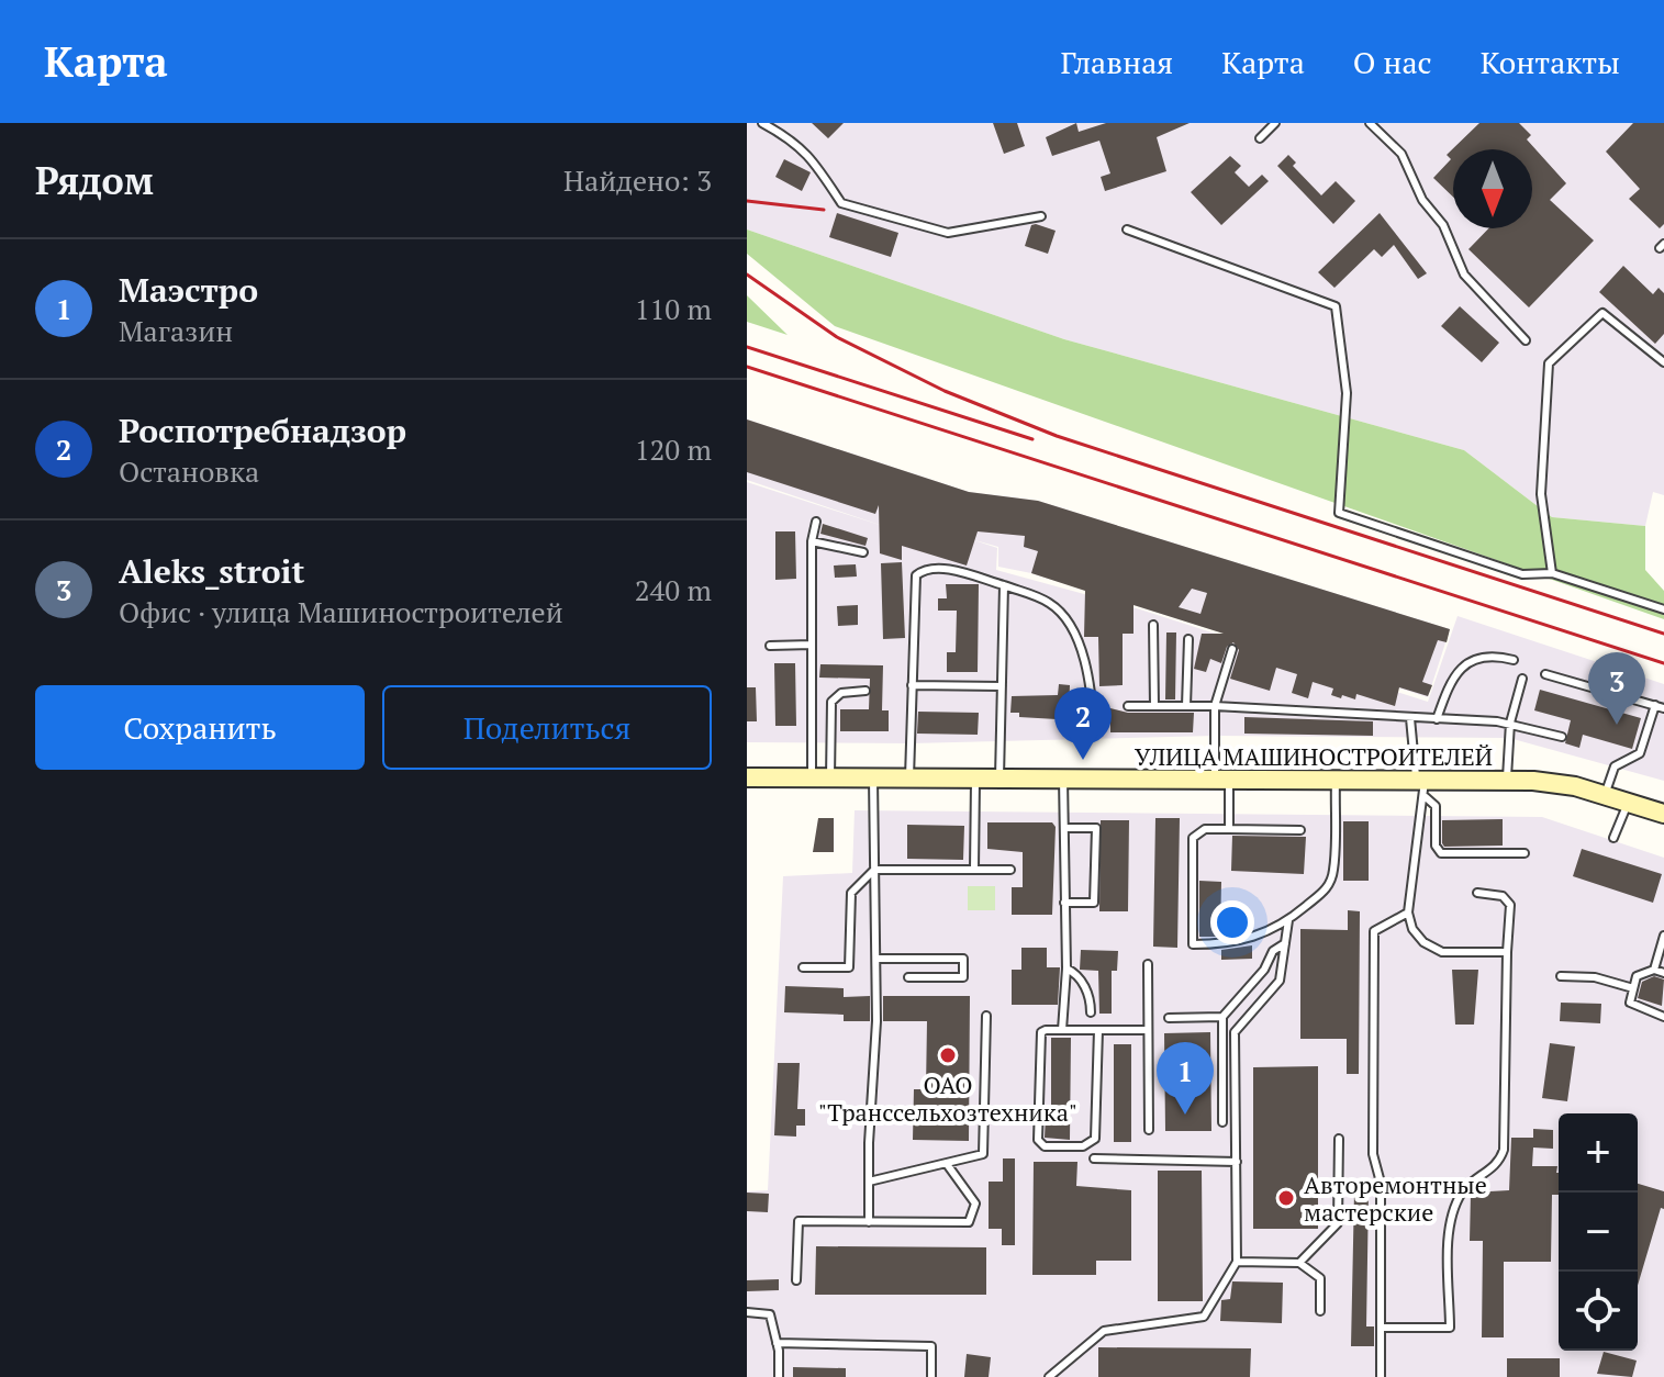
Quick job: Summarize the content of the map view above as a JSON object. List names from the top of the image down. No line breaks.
{"streets":{"main road":["УЛИЦА МАШИНОСТРОИТЕЛЕЙ"]},"places":["ОАО \"Транссельхозтехника\"","Авторемонтные мастерские"],"north":"bottom","page":{"header":"Карта","nav":["Главная","Карта","О нас","Контакты"],"heading":["Рядом","Найдено: 3"],"list":[{"mark":"1","name":"Маэстро","note":"Магазин","value":"110 m"},{"mark":"2","name":"Роспотребнадзор","note":"Остановка","value":"120 m"},{"mark":"3","name":"Aleks_stroit","note":"Офис · улица Машиностроителей","value":"240 m"}],"pins":["3","2","1"],"buttons":["Сохранить","Поделиться"],"map_buttons":["+","−"]}}
